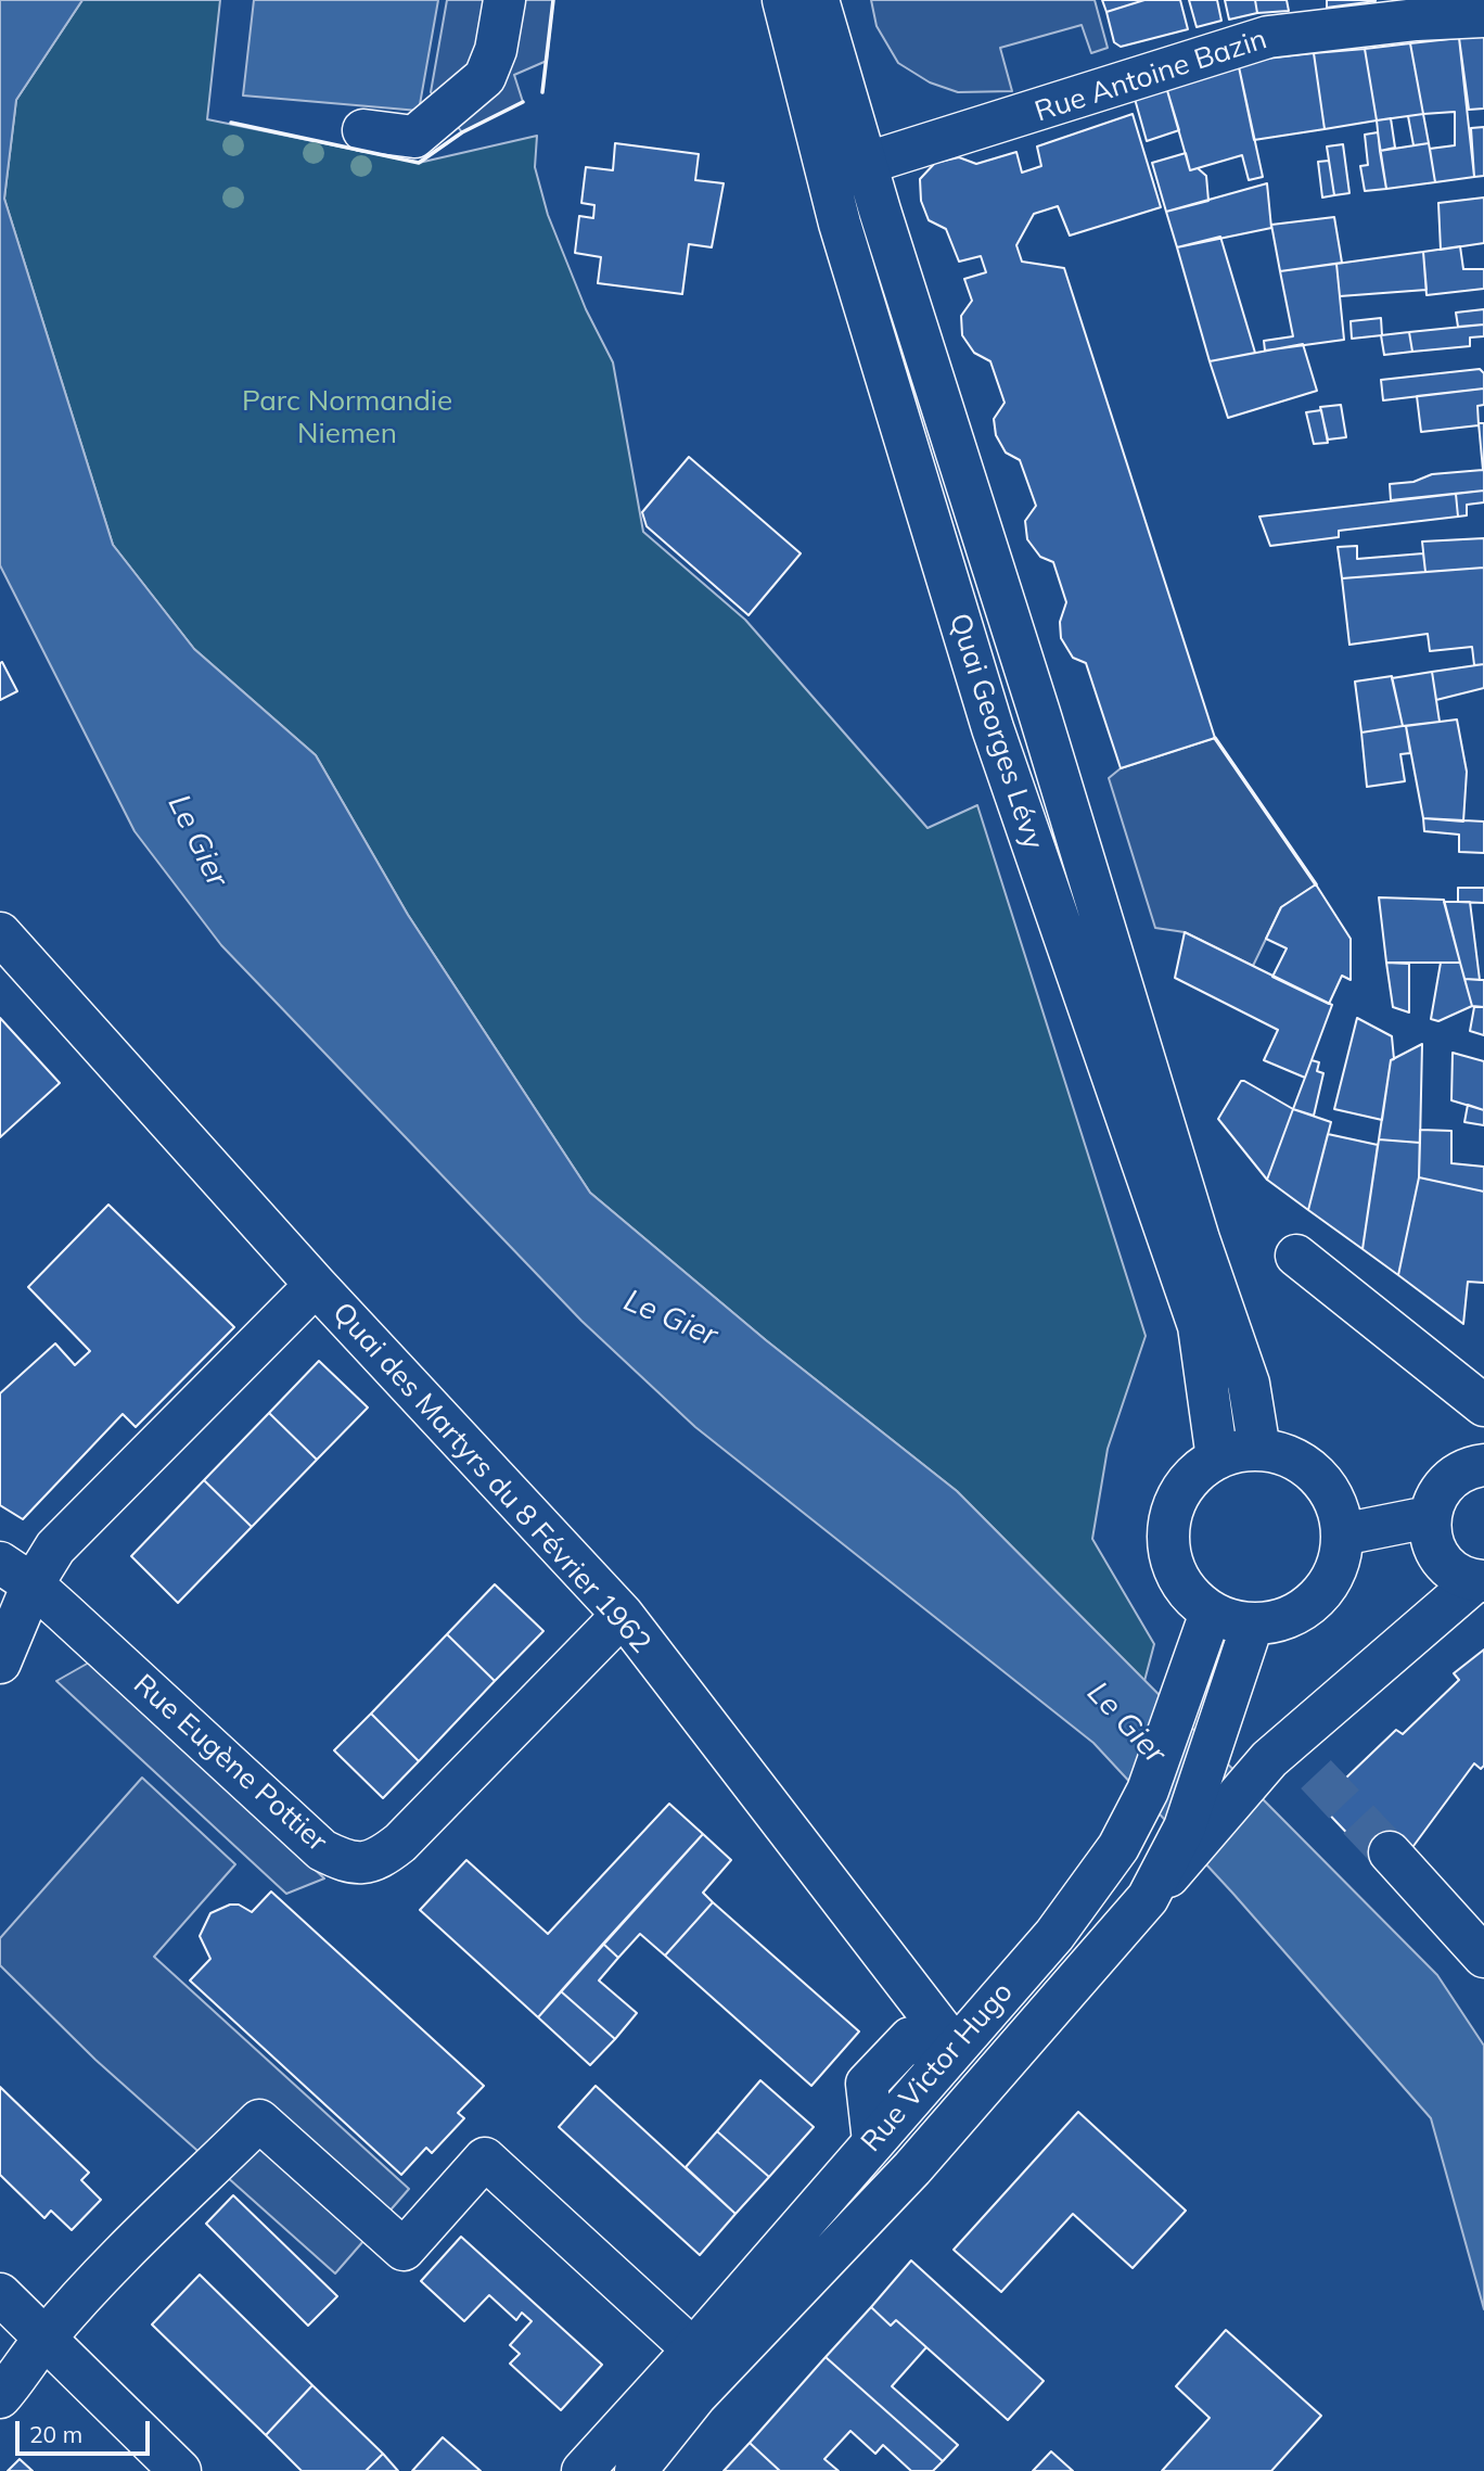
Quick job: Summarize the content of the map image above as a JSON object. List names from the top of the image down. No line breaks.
{"streets":{"main road":["Rue Antoine Bazin","Quai Georges Lévy","Quai des Martyrs du 8 Février 1962","Rue Eugène Pottier","Rue Victor Hugo"]},"crossings":[["Rue Antoine Bazin","Quai Georges Lévy"],["Quai Georges Lévy","Rue Victor Hugo"],["Quai des Martyrs du 8 Février 1962","Rue Eugène Pottier"],["Quai des Martyrs du 8 Février 1962","Rue Victor Hugo"]],"water":["Le Gier"],"parks":["Parc Normandie Niemen"],"scale_bar":"20 m"}
